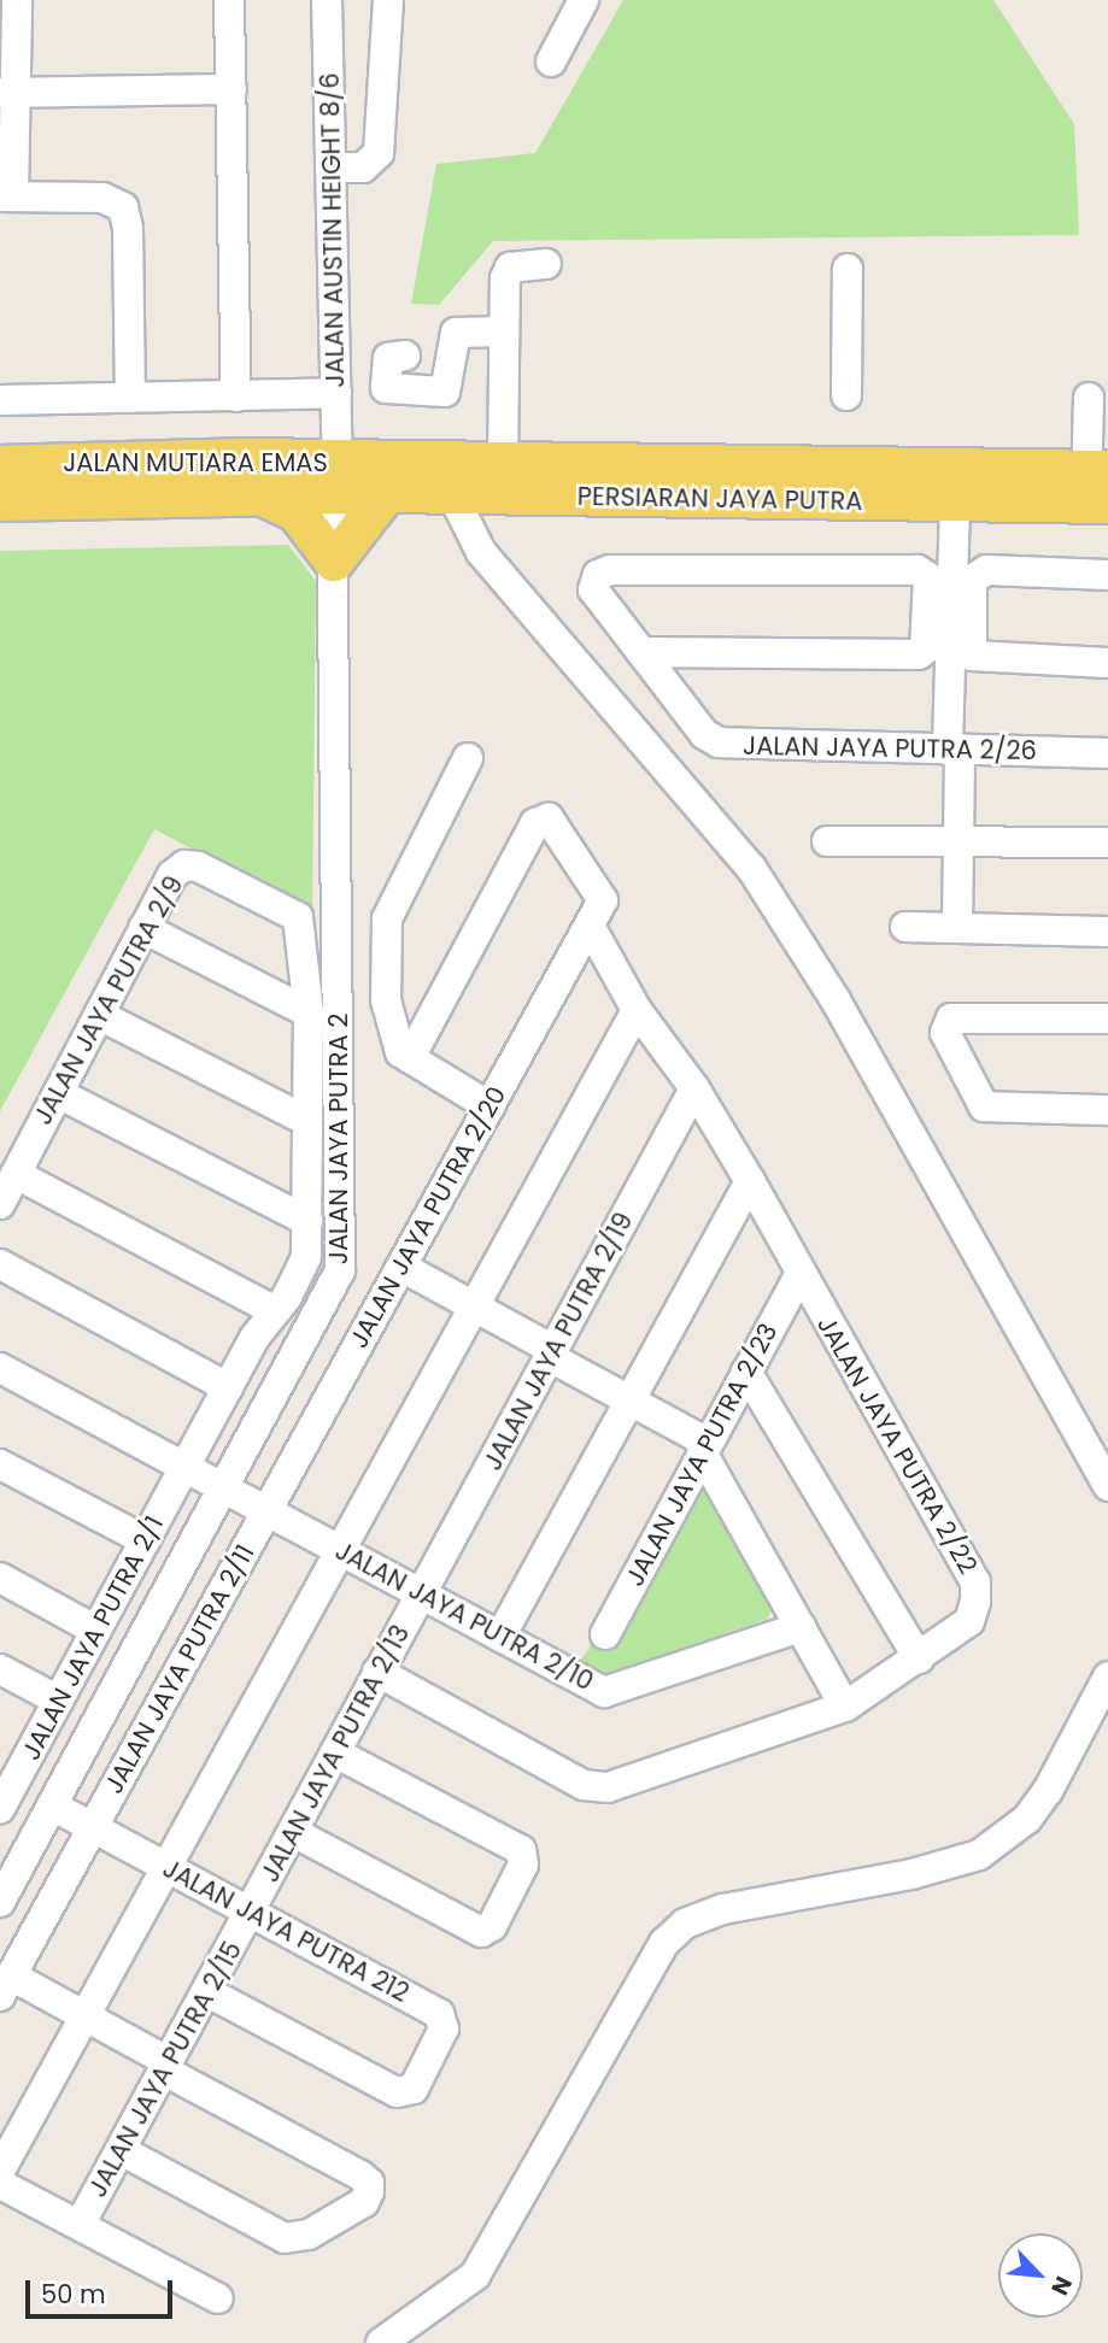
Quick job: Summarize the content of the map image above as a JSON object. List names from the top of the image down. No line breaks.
{"streets":{"main road":["JALAN MUTIARA EMAS","PERSIARAN JAYA PUTRA"],"street":["JALAN AUSTIN HEIGHT 8/6","JALAN JAYA PUTRA 2/26","JALAN JAYA PUTRA 2/9","JALAN JAYA PUTRA 2","JALAN JAYA PUTRA 2/20","JALAN JAYA PUTRA 2/19","JALAN JAYA PUTRA 2/22","JALAN JAYA PUTRA 2/23","JALAN JAYA PUTRA 2/10","JALAN JAYA PUTRA 2/1","JALAN JAYA PUTRA 2/11","JALAN JAYA PUTRA 2/13","JALAN JAYA PUTRA 212","JALAN JAYA PUTRA 2/15"]},"crossings":[["JALAN AUSTIN HEIGHT 8/6","JALAN MUTIARA EMAS"],["JALAN AUSTIN HEIGHT 8/6","JALAN JAYA PUTRA 2"],["JALAN MUTIARA EMAS","JALAN JAYA PUTRA 2"],["JALAN JAYA PUTRA 2/9","JALAN JAYA PUTRA 2/1"],["JALAN JAYA PUTRA 2","JALAN JAYA PUTRA 2/10"],["JALAN JAYA PUTRA 2","JALAN JAYA PUTRA 212"],["JALAN JAYA PUTRA 2/20","JALAN JAYA PUTRA 2/22"],["JALAN JAYA PUTRA 2/20","JALAN JAYA PUTRA 2/10"],["JALAN JAYA PUTRA 2/20","JALAN JAYA PUTRA 2/11"],["JALAN JAYA PUTRA 2/19","JALAN JAYA PUTRA 2/22"],["JALAN JAYA PUTRA 2/19","JALAN JAYA PUTRA 2/10"],["JALAN JAYA PUTRA 2/19","JALAN JAYA PUTRA 2/13"],["JALAN JAYA PUTRA 2/22","JALAN JAYA PUTRA 2/23"],["JALAN JAYA PUTRA 2/22","JALAN JAYA PUTRA 2/13"],["JALAN JAYA PUTRA 2/10","JALAN JAYA PUTRA 2/1"],["JALAN JAYA PUTRA 2/10","JALAN JAYA PUTRA 2/11"],["JALAN JAYA PUTRA 2/10","JALAN JAYA PUTRA 2/13"],["JALAN JAYA PUTRA 2/11","JALAN JAYA PUTRA 212"],["JALAN JAYA PUTRA 2/13","JALAN JAYA PUTRA 212"],["JALAN JAYA PUTRA 2/13","JALAN JAYA PUTRA 2/15"],["JALAN JAYA PUTRA 212","JALAN JAYA PUTRA 2/15"]],"scale_bar":"50 m","north":"bottom right"}
